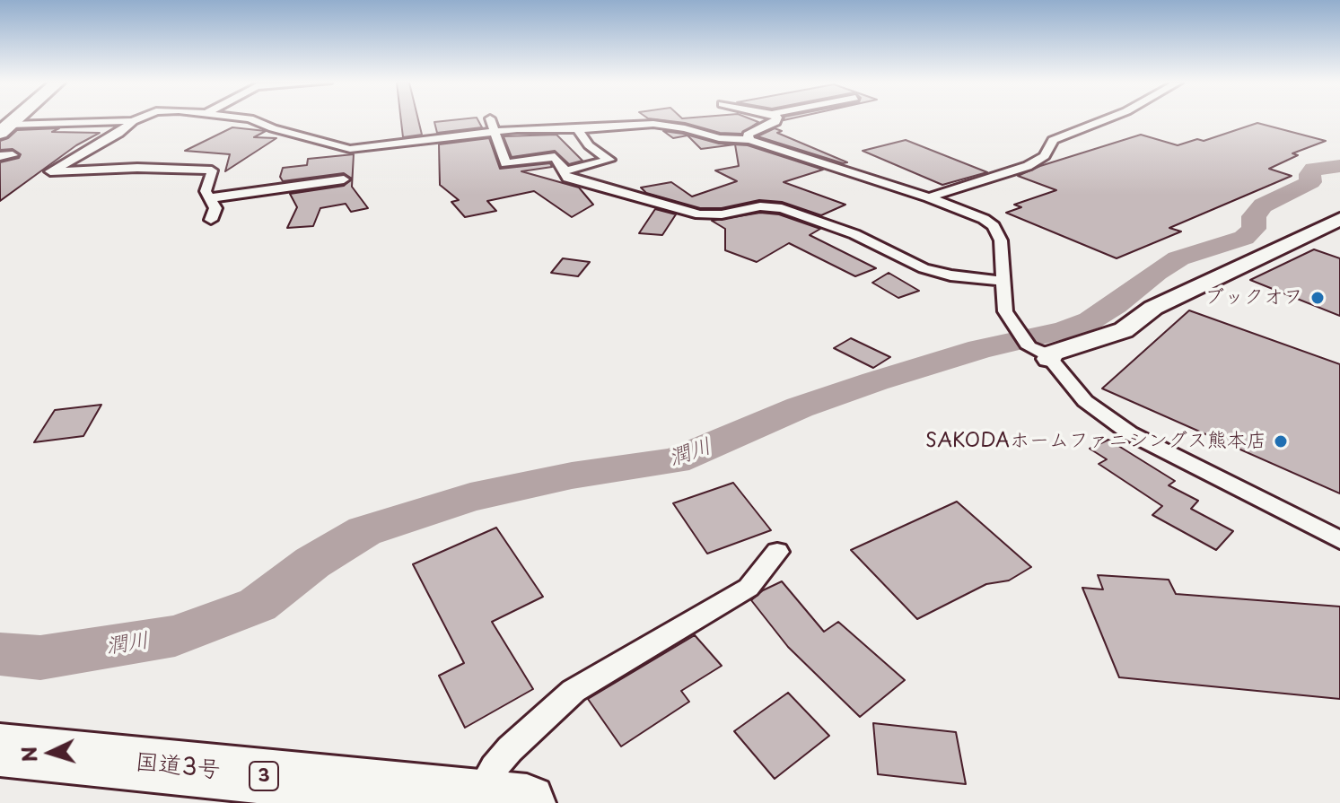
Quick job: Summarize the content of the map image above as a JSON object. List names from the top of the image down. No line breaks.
{"streets":{"highway":["国道3号","3"]},"water":["潤川"],"places":["ブックオフ","SAKODAホームファニシングス熊本店"],"north":"left"}
